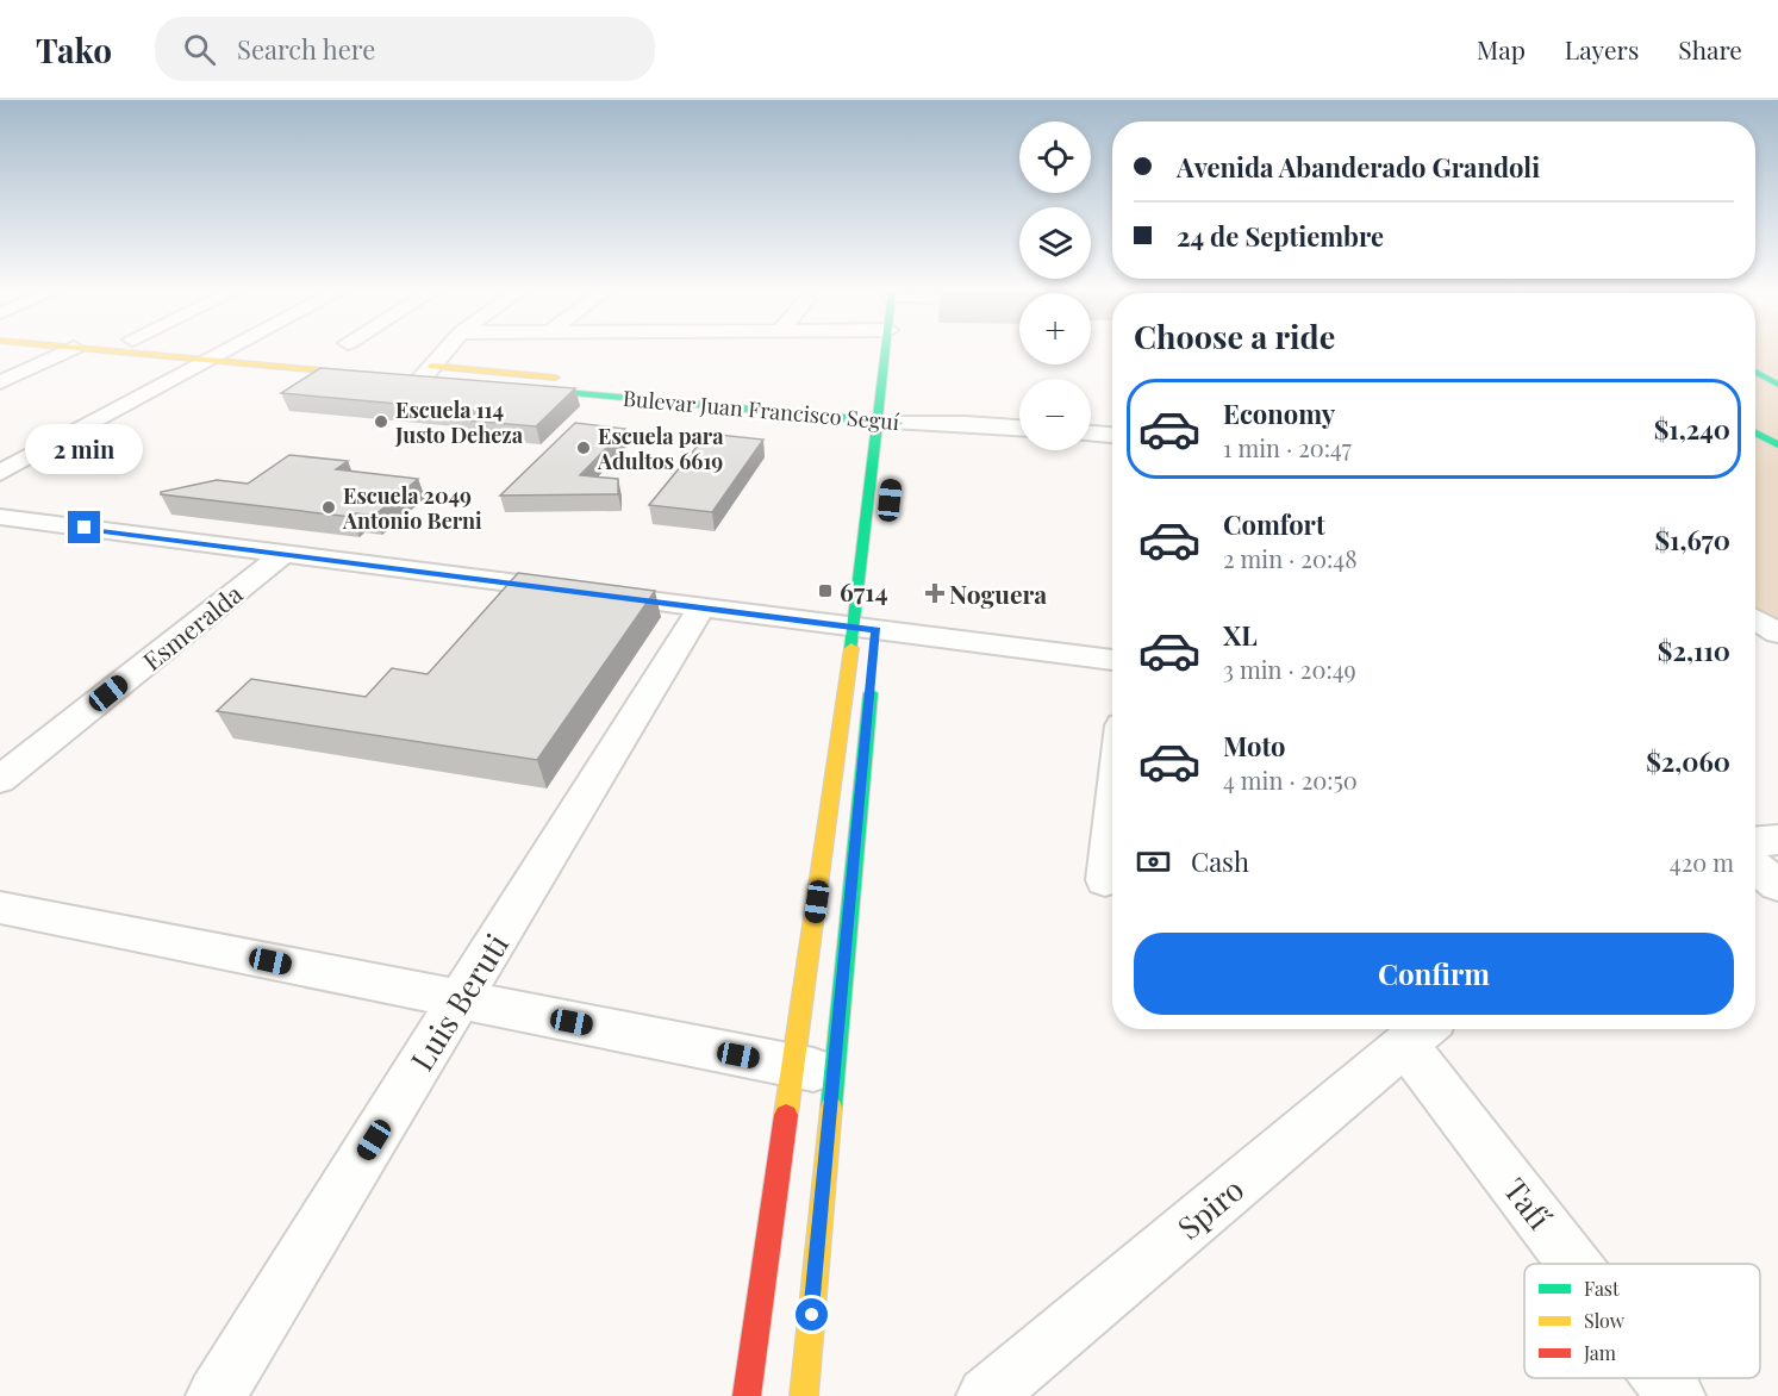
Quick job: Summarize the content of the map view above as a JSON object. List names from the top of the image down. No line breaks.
{"streets":{"main road":["Bulevar Juan Francisco Seguí"],"street":["Esmeralda","Luis Beruti","Tafí","Spiro"]},"crossings":[["Tafí","Spiro"]],"places":{"other":["Escuela 114 Justo Deheza","Escuela para Adultos 6619","Escuela 2049 Antonio Berni"],"transit":["6714"],"health":["Noguera"]},"legend":["Fast","Slow","Jam"],"page":{"header":"Tako","search":"Search here","nav":["Map","Layers","Share"],"map_buttons":["+","−"],"banner":["Avenida Abanderado Grandoli","24 de Septiembre"],"heading":"Choose a ride","list":[{"name":"Economy","note":"1 min · 20:47","value":"$1,240"},{"name":"Comfort","note":"2 min · 20:48","value":"$1,670"},{"name":"XL","note":"3 min · 20:49","value":"$2,110"},{"name":"Moto","note":"4 min · 20:50","value":"$2,060"}],"bubble":"2 min","pay":["Cash","420 m"],"buttons":"Confirm"}}
